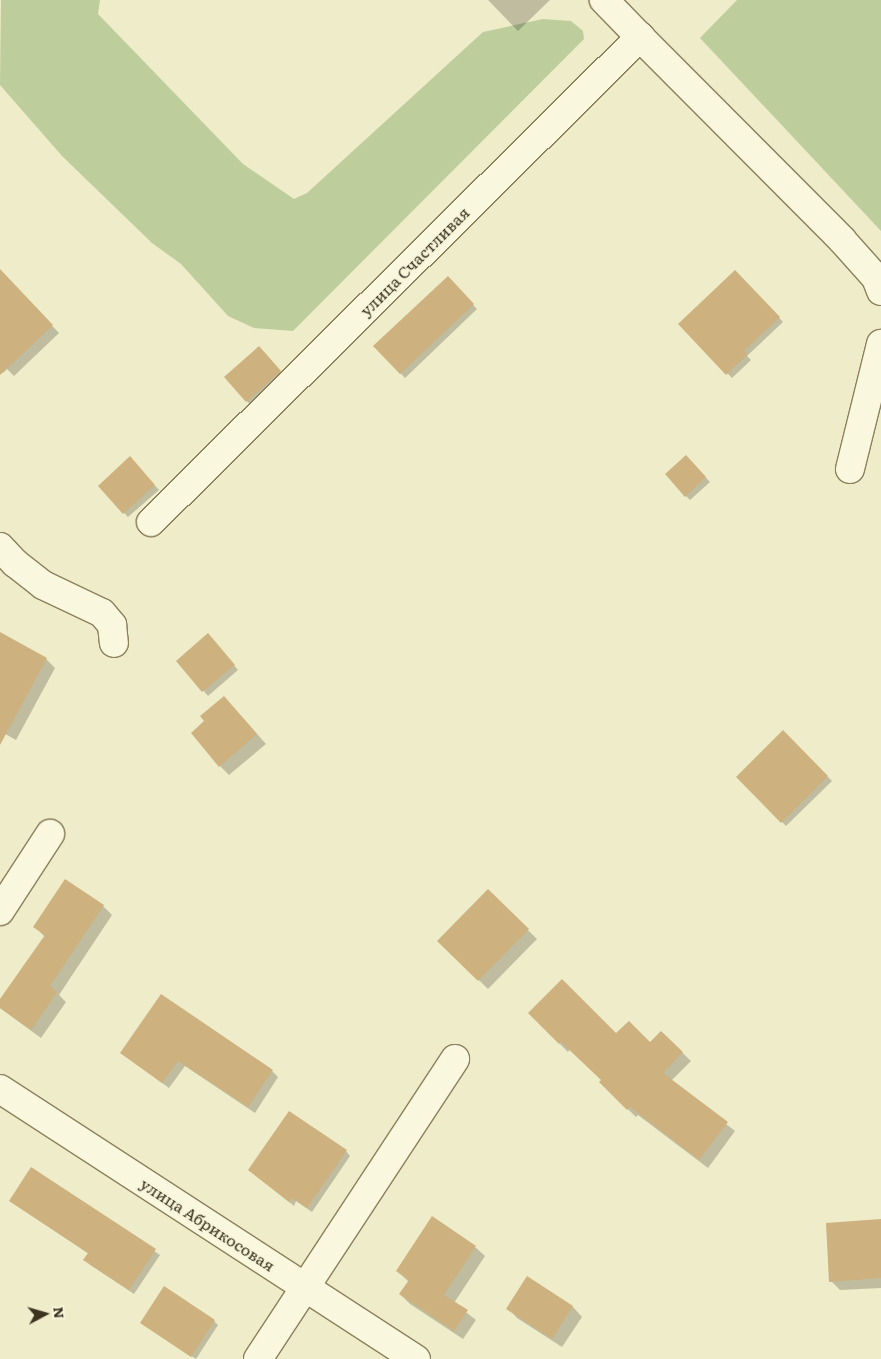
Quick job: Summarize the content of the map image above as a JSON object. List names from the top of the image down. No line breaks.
{"streets":{"lane":["улица Счастливая","улица Абрикосовая"]},"north":"right"}
